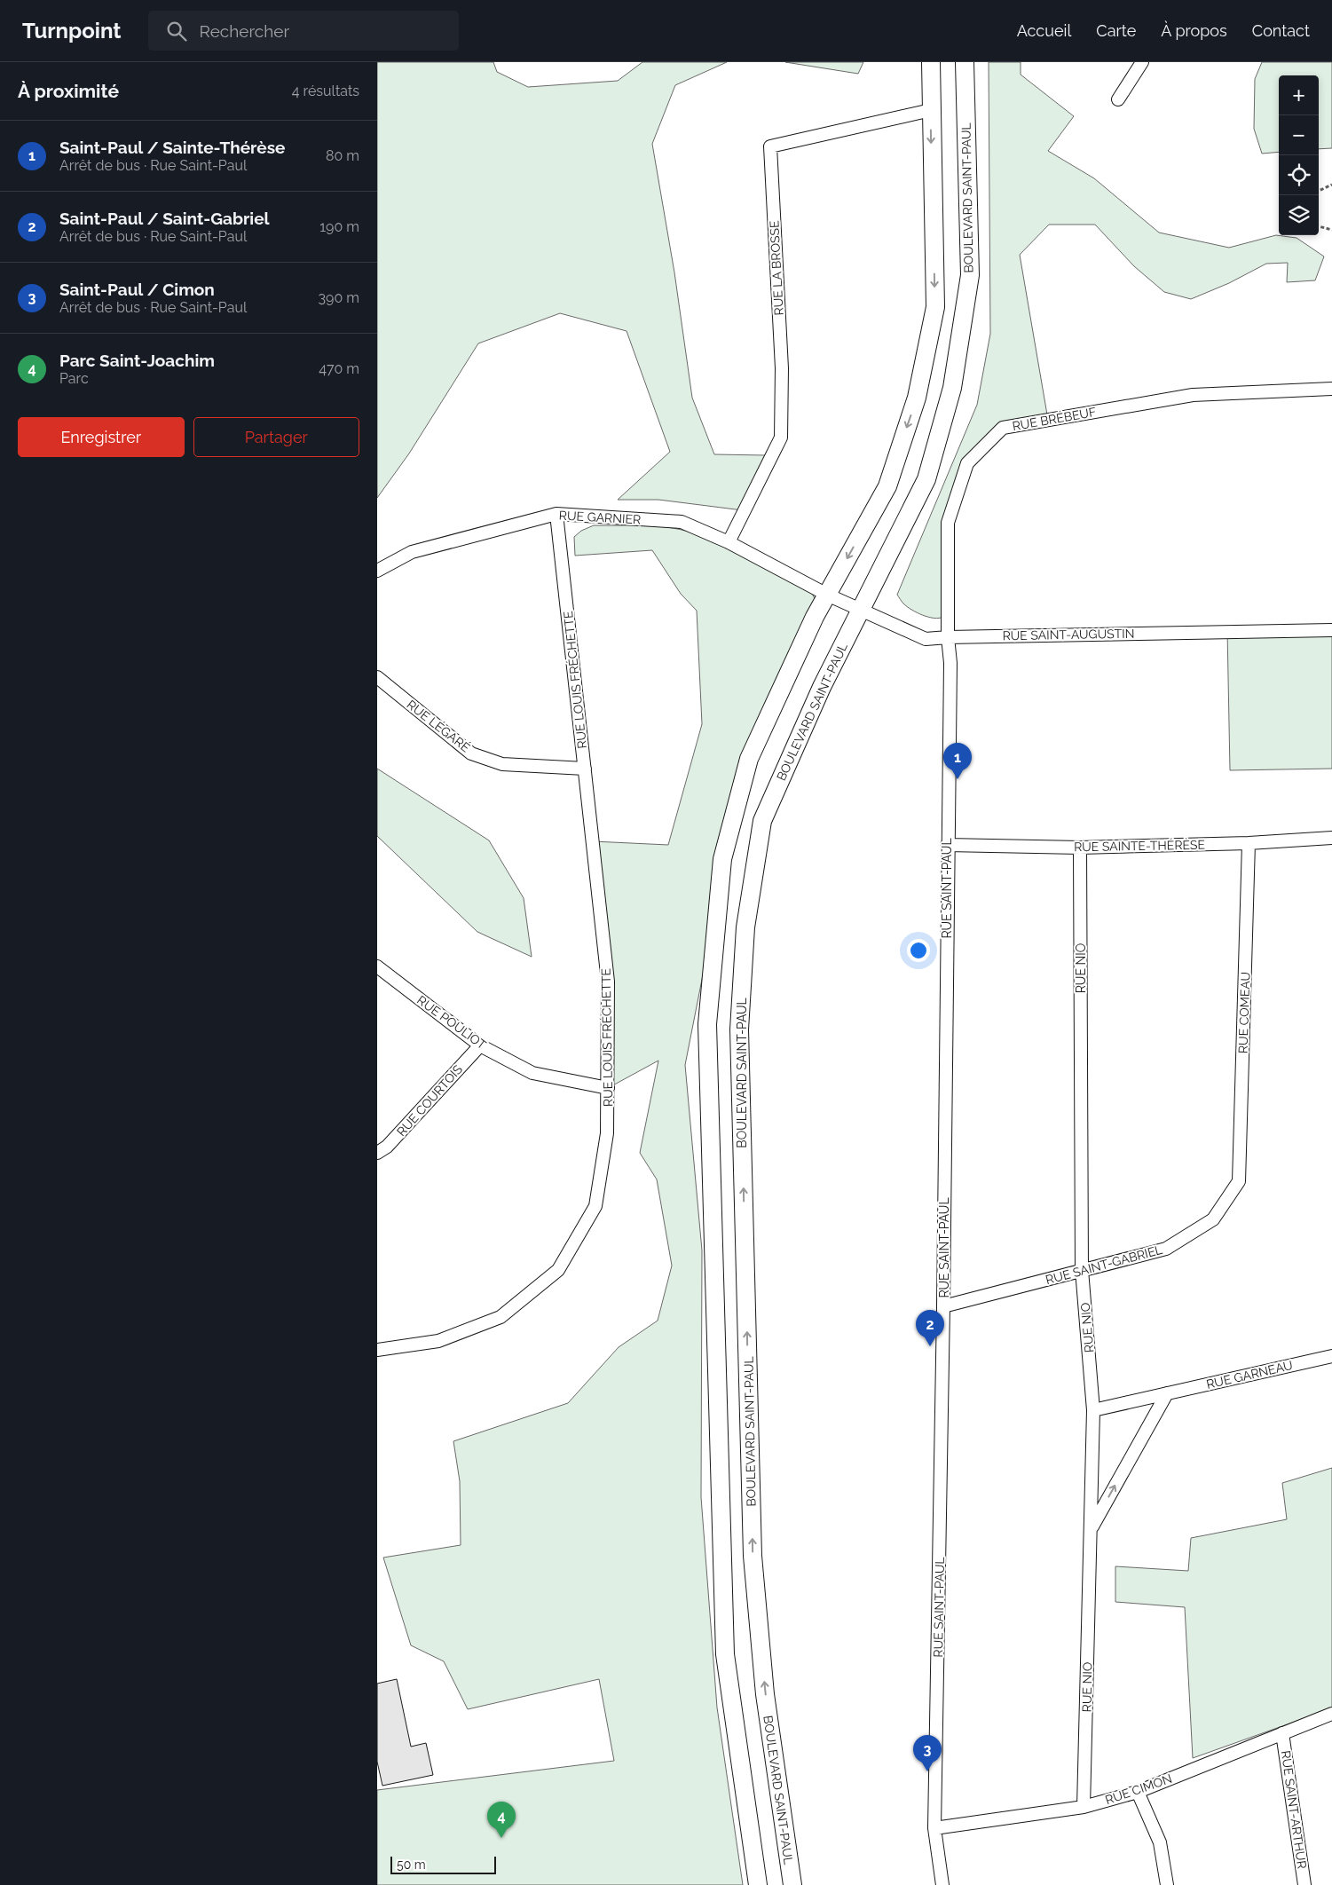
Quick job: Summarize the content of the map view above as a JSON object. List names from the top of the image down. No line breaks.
{"streets":{"main road":["BOULEVARD SAINT-PAUL"],"street":["RUE LA BROSSE","RUE BRÉBEUF","RUE GARNIER","RUE SAINT-AUGUSTIN","RUE LOUIS FRÉCHETTE","RUE LÉGARÉ","RUE SAINTE-THÉRÈSE","RUE SAINT-PAUL","RUE NIO","RUE COMEAU","RUE POULIOT","RUE COURTOIS","RUE SAINT-GABRIEL","RUE GARNEAU","RUE CIMON","RUE SAINT-ARTHUR"]},"crossings":[["BOULEVARD SAINT-PAUL","RUE SAINT-AUGUSTIN"],["RUE LA BROSSE","RUE GARNIER"],["RUE BRÉBEUF","RUE SAINT-AUGUSTIN"],["RUE BRÉBEUF","RUE SAINT-PAUL"],["RUE GARNIER","RUE SAINT-AUGUSTIN"],["RUE GARNIER","RUE LOUIS FRÉCHETTE"],["RUE SAINT-AUGUSTIN","RUE SAINT-PAUL"],["RUE LOUIS FRÉCHETTE","RUE LÉGARÉ"],["RUE LOUIS FRÉCHETTE","RUE POULIOT"],["RUE SAINTE-THÉRÈSE","RUE SAINT-PAUL"],["RUE SAINTE-THÉRÈSE","RUE NIO"],["RUE SAINTE-THÉRÈSE","RUE COMEAU"],["RUE SAINT-PAUL","RUE SAINT-GABRIEL"],["RUE SAINT-PAUL","RUE CIMON"],["RUE NIO","RUE SAINT-GABRIEL"],["RUE NIO","RUE GARNEAU"],["RUE NIO","RUE CIMON"],["RUE COMEAU","RUE SAINT-GABRIEL"],["RUE POULIOT","RUE COURTOIS"],["RUE CIMON","RUE SAINT-ARTHUR"]],"scale_bar":"50 m","page":{"header":"Turnpoint","search":"Rechercher","nav":["Accueil","Carte","À propos","Contact"],"heading":["À proximité","4 résultats"],"map_buttons":["+","−"],"list":[{"mark":"1","name":"Saint-Paul / Sainte-Thérèse","note":"Arrêt de bus · Rue Saint-Paul","value":"80 m"},{"mark":"2","name":"Saint-Paul / Saint-Gabriel","note":"Arrêt de bus · Rue Saint-Paul","value":"190 m"},{"mark":"3","name":"Saint-Paul / Cimon","note":"Arrêt de bus · Rue Saint-Paul","value":"390 m"},{"mark":"4","name":"Parc Saint-Joachim","note":"Parc","value":"470 m"}],"buttons":["Enregistrer","Partager"],"pins":["1","2","3","4"],"scale":"50 m"}}
